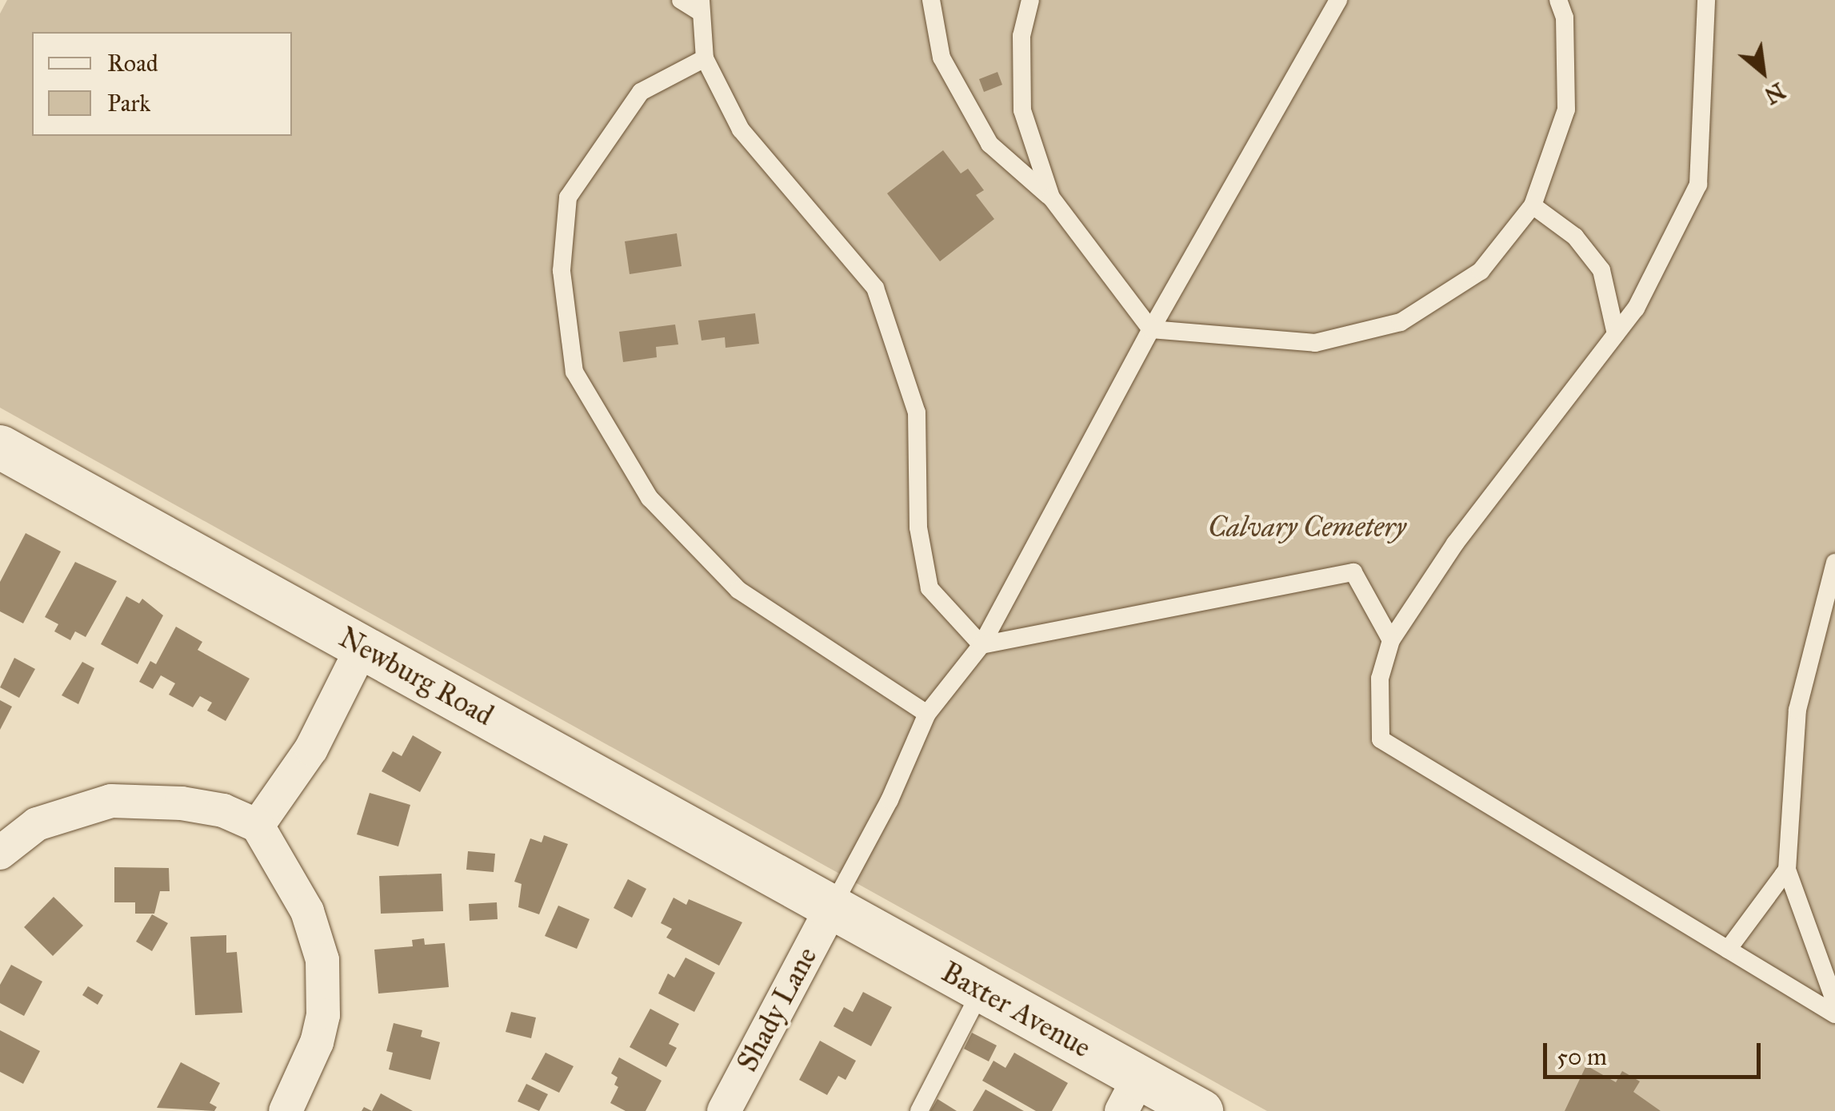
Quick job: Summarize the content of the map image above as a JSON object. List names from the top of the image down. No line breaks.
{"streets":{"main road":["Newburg Road","Baxter Avenue"],"street":["Shady Lane"]},"crossings":[["Newburg Road","Shady Lane"],["Newburg Road","Baxter Avenue"],["Shady Lane","Baxter Avenue"]],"parks":["Calvary Cemetery"],"legend":["Road","Park"],"scale_bar":"50 m","north":"bottom right"}
